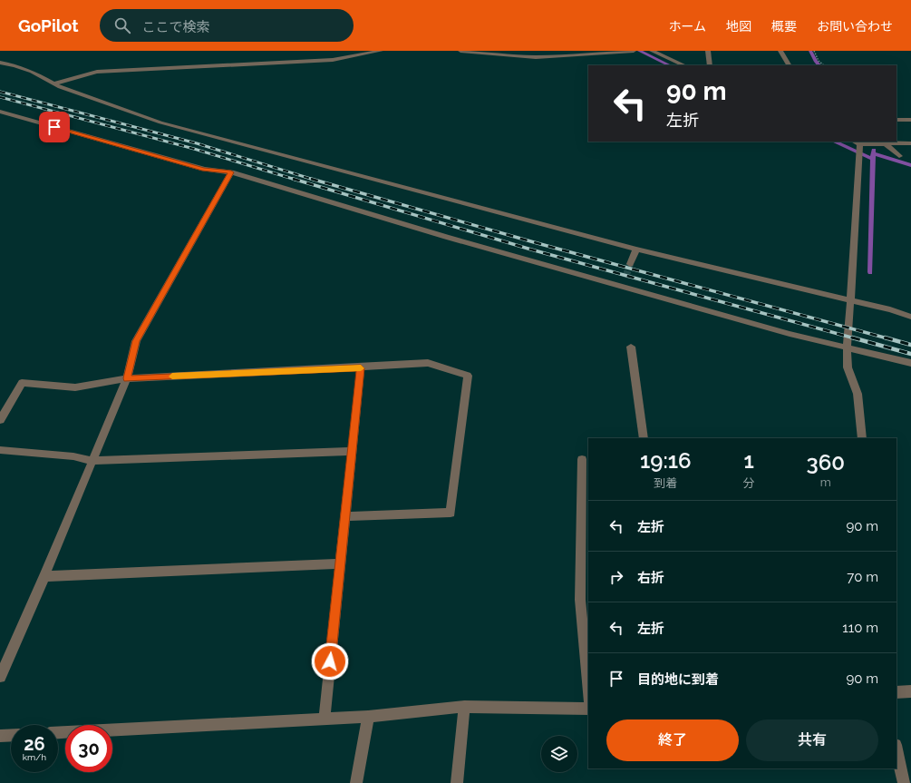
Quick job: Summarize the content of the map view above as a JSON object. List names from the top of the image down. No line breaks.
{"page":{"header":"GoPilot","search":"ここで検索","nav":["ホーム","地図","概要","お問い合わせ"],"turn":["90 m","左折"],"eta":["19:16","到着","1","分","360","m"],"list":[{"name":"左折","value":"90 m"},{"name":"右折","value":"70 m"},{"name":"左折","value":"110 m"},{"name":"目的地に到着","value":"90 m"}],"buttons":["終了","共有"],"speed":"26 km/h","limit":"30"}}
